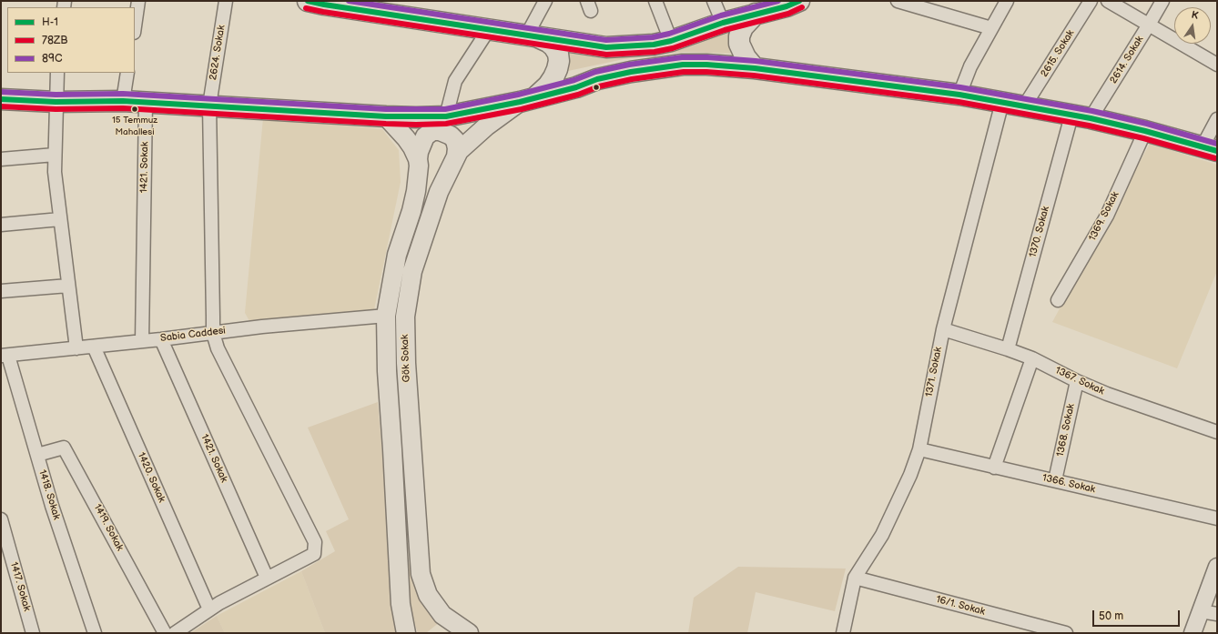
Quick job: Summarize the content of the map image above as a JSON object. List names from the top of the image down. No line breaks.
{"streets":{"main road":["Gök Sokak"],"street":["2624. Sokak","2615. Sokak","2614. Sokak","1421. Sokak","1369. Sokak","1370. Sokak","Sabia Caddesi","1371. Sokak","1367. Sokak","1368. Sokak","1420. Sokak","1366. Sokak","1418. Sokak","1419. Sokak","1417. Sokak","16/1. Sokak"]},"crossings":[["2624. Sokak","1421. Sokak"],["2624. Sokak","Sabia Caddesi"],["2614. Sokak","1370. Sokak"],["1421. Sokak","Sabia Caddesi"],["1370. Sokak","1367. Sokak"],["Sabia Caddesi","Gök Sokak"],["Sabia Caddesi","1420. Sokak"],["Sabia Caddesi","1418. Sokak"],["1371. Sokak","1367. Sokak"],["1371. Sokak","1366. Sokak"],["1371. Sokak","16/1. Sokak"],["1367. Sokak","1368. Sokak"],["1368. Sokak","1366. Sokak"],["1418. Sokak","1419. Sokak"]],"places":["15 Temmuz Mahallesi"],"lines":["transit line H-1","transit line 89C","transit line 78ZB"],"legend":["H-1","78ZB","89C"],"scale_bar":"50 m","north":"top"}
